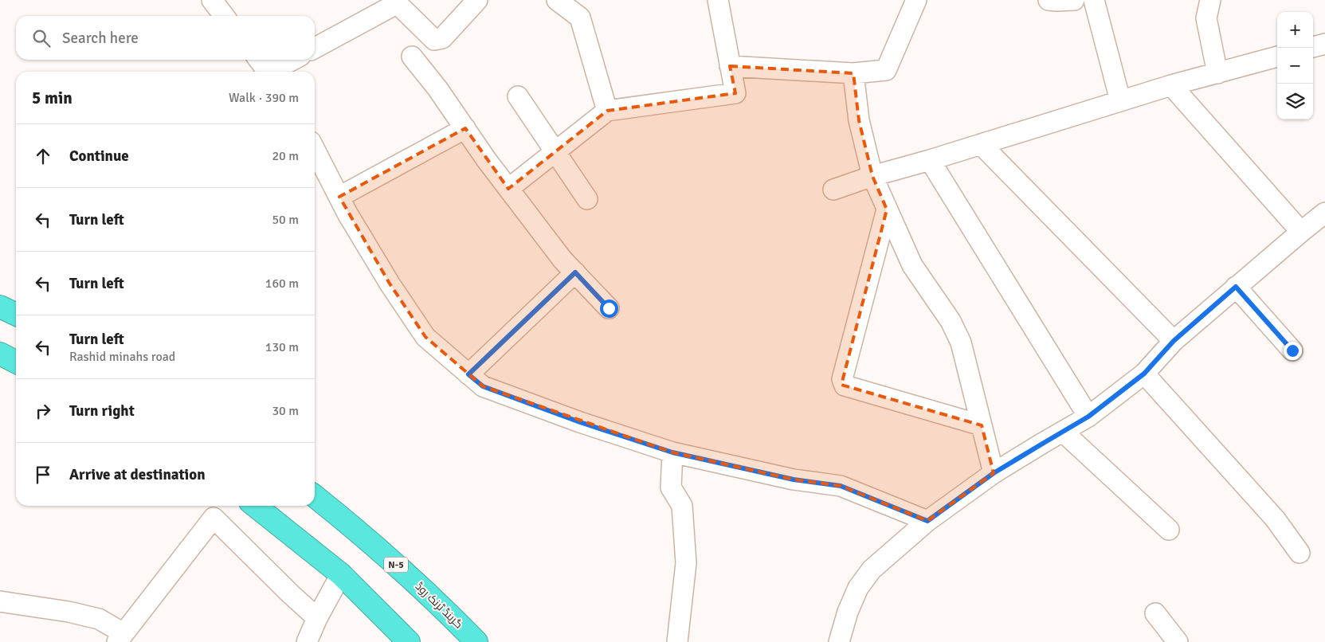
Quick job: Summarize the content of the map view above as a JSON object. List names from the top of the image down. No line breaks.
{"streets":{"highway":["N-5","گرینڈ ٹرنک روڈ"]},"page":{"map_buttons":["+","−"],"search":"Search here","heading":["5 min","Walk · 390 m"],"list":[["Continue","20 m"],["Turn left","50 m"],["Turn left","160 m"],["Turn left","Rashid minahs road","130 m"],["Turn right","30 m"],"Arrive at destination"]}}
